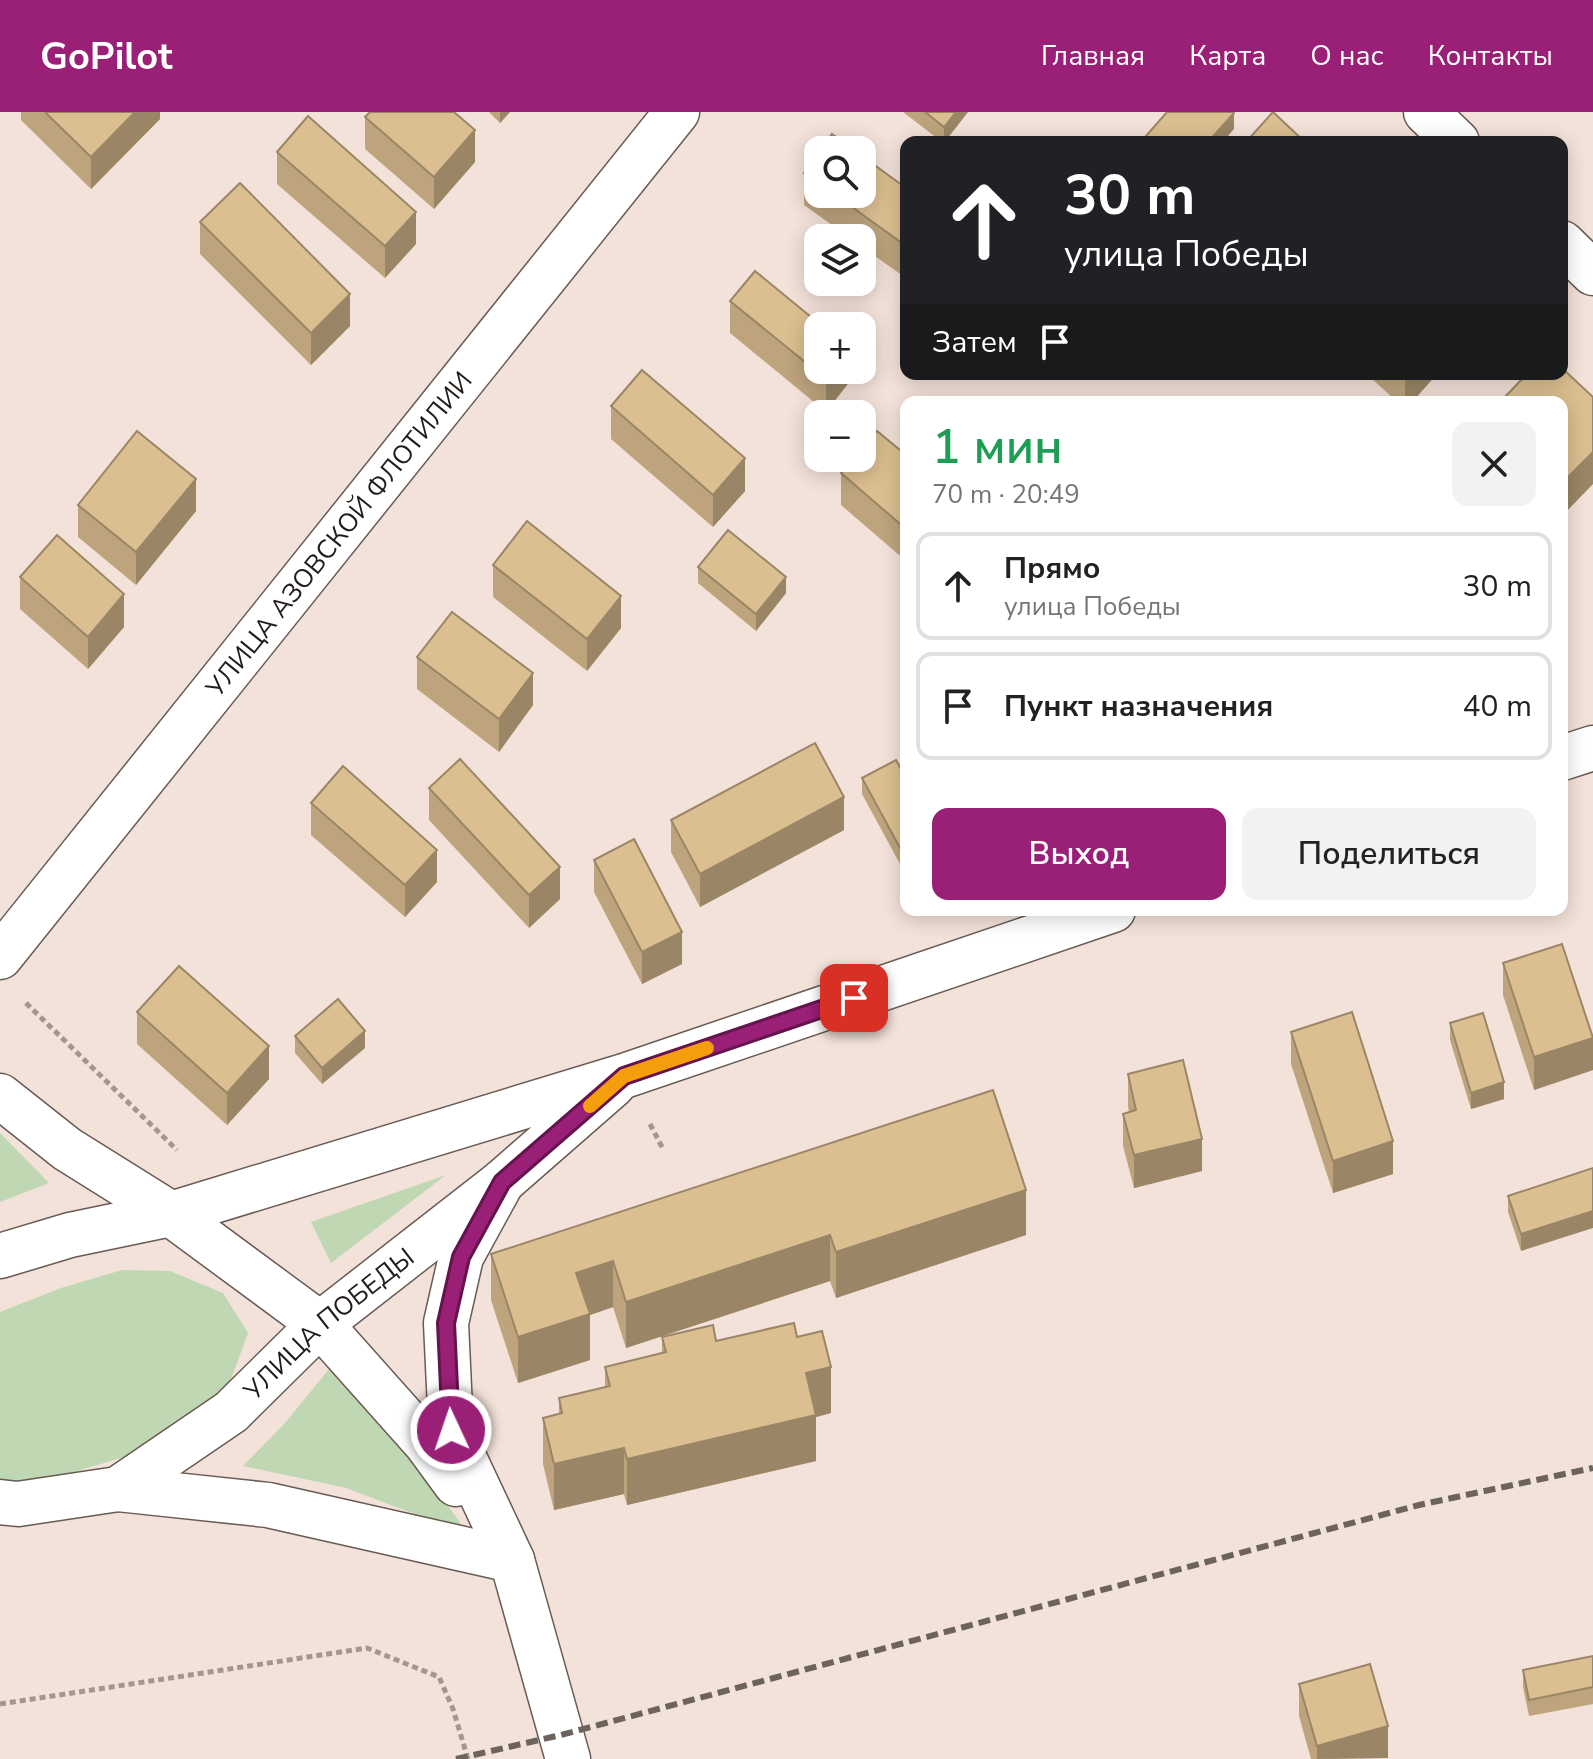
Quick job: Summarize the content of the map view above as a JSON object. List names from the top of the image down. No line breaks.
{"streets":{"street":["УЛИЦА АЗОВСКОЙ ФЛОТИЛИИ","УЛИЦА ПОБЕДЫ"]},"page":{"header":"GoPilot","nav":["Главная","Карта","О нас","Контакты"],"map_buttons":["+","−"],"turn":["30 m","улица Победы"],"then":"Затем","heading":["1 мин","70 m · 20:49"],"list":[{"name":"Прямо","note":"улица Победы","value":"30 m"},{"name":"Пункт назначения","value":"40 m"}],"buttons":["Выход","Поделиться"]}}
